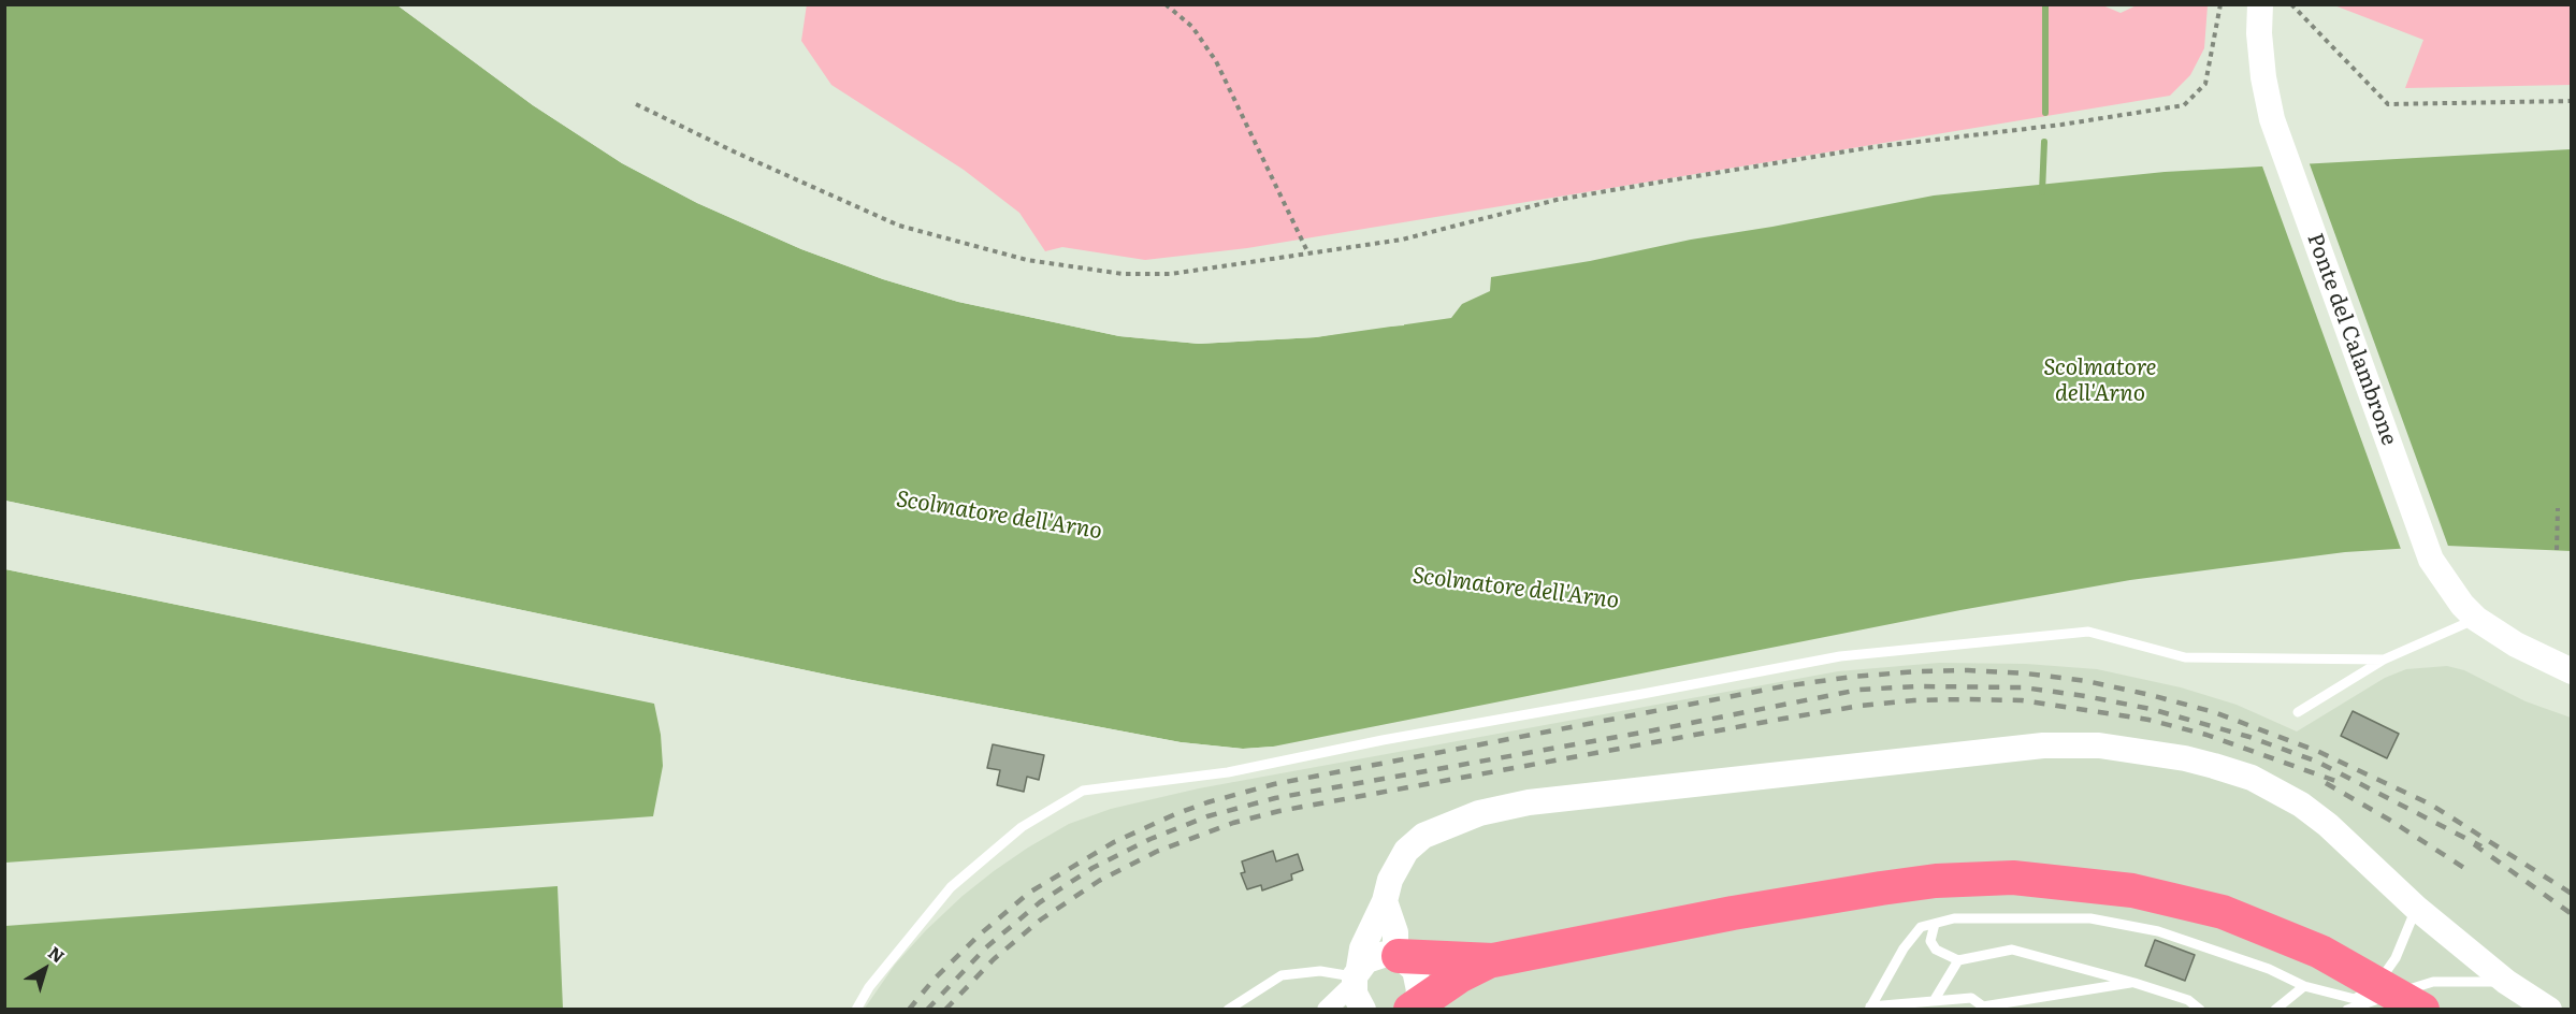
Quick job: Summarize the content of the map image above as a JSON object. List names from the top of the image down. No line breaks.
{"streets":{"street":["Ponte del Calambrone"]},"water":["Scolmatore dell'Arno"],"north":"top right"}
